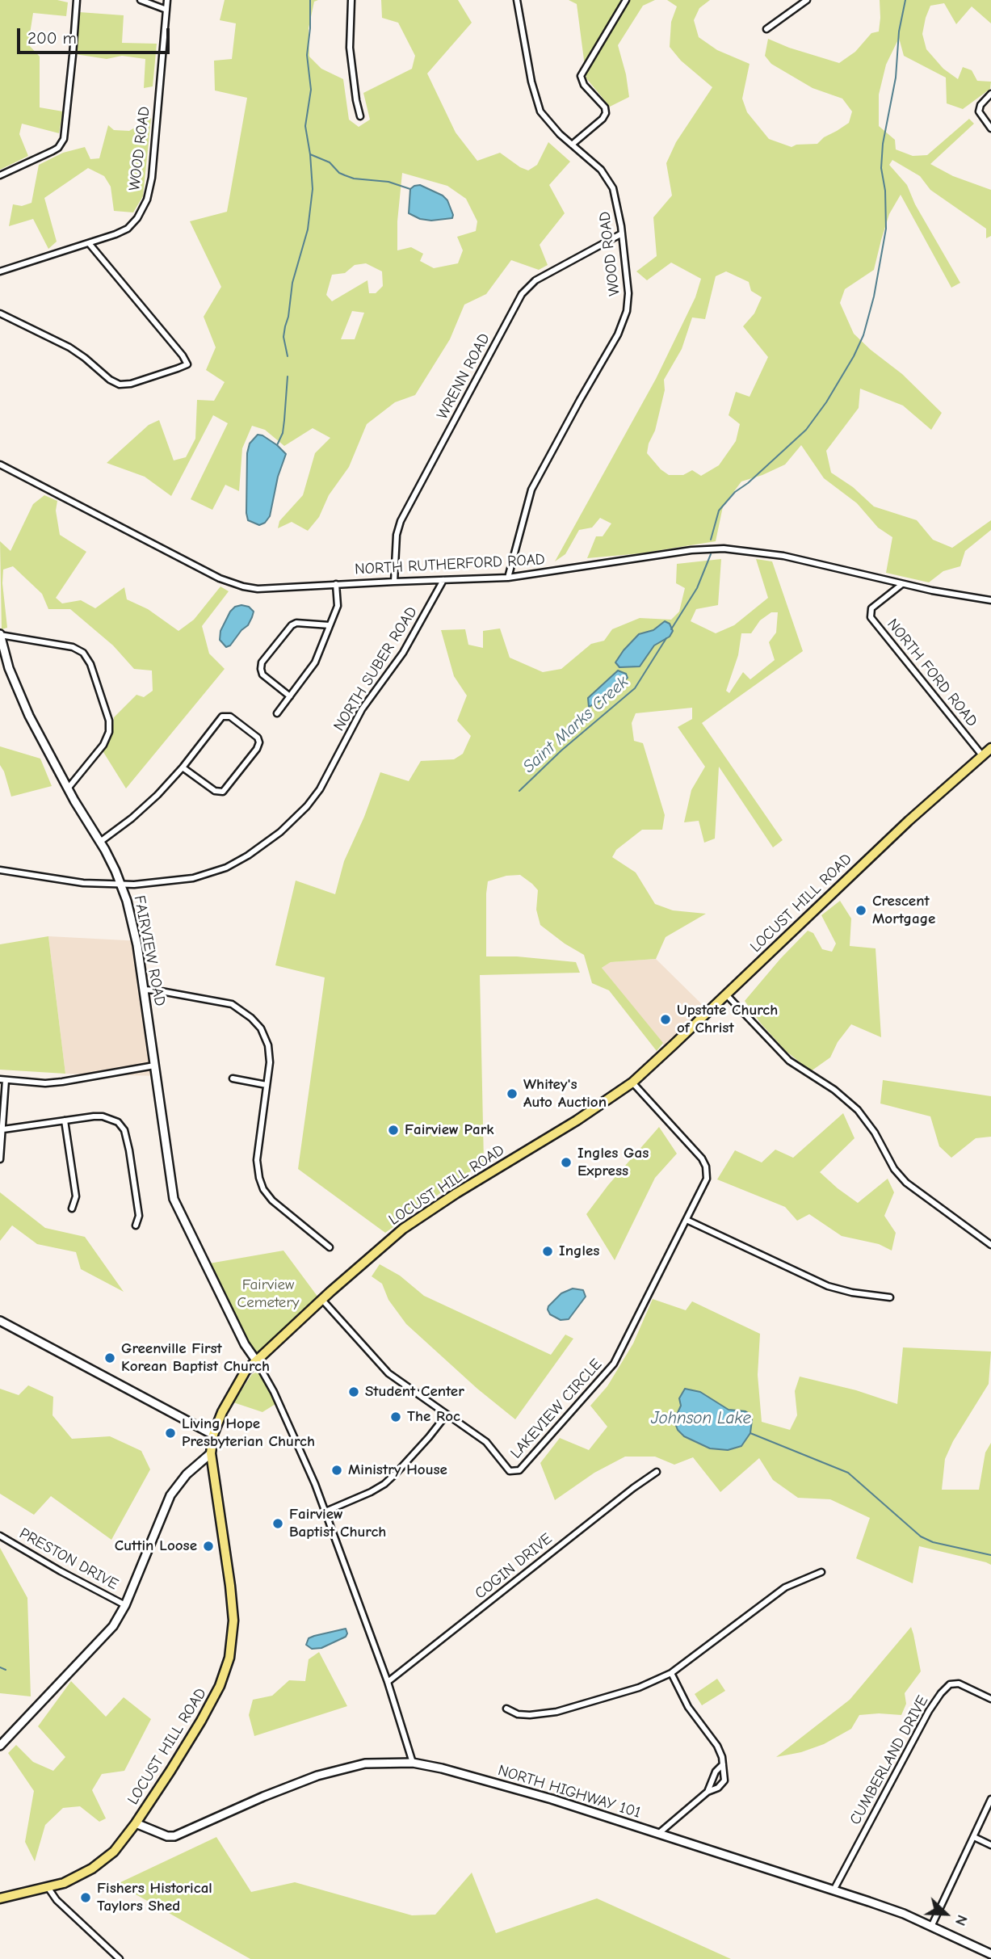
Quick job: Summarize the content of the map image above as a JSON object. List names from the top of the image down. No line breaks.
{"streets":{"main road":["LOCUST HILL ROAD"],"street":["WOOD ROAD","WRENN ROAD","NORTH RUTHERFORD ROAD","NORTH SUBER ROAD","NORTH FORD ROAD","FAIRVIEW ROAD","LAKEVIEW CIRCLE","PRESTON DRIVE","COGIN DRIVE","CUMBERLAND DRIVE","NORTH HIGHWAY 101"]},"crossings":[["WOOD ROAD","WRENN ROAD"],["WOOD ROAD","NORTH RUTHERFORD ROAD"],["WRENN ROAD","NORTH RUTHERFORD ROAD"],["NORTH RUTHERFORD ROAD","NORTH SUBER ROAD"],["NORTH RUTHERFORD ROAD","NORTH FORD ROAD"],["NORTH SUBER ROAD","FAIRVIEW ROAD"],["NORTH FORD ROAD","LOCUST HILL ROAD"],["LOCUST HILL ROAD","FAIRVIEW ROAD"],["LOCUST HILL ROAD","LAKEVIEW CIRCLE"],["LOCUST HILL ROAD","NORTH HIGHWAY 101"],["CUMBERLAND DRIVE","NORTH HIGHWAY 101"]],"water":["Saint Marks Creek","Johnson Lake"],"parks":["Fairview Cemetery"],"places":["Crescent Mortgage","Upstate Church of Christ","Whitey's Auto Auction","Fairview Park","Ingles Gas Express","Ingles","Greenville First Korean Baptist Church","Student Center","The Roc","Living Hope Presbyterian Church","Ministry House","Fairview Baptist Church","Cuttin Loose","Fishers Historical Taylors Shed"],"scale_bar":"200 m","north":"bottom right"}
